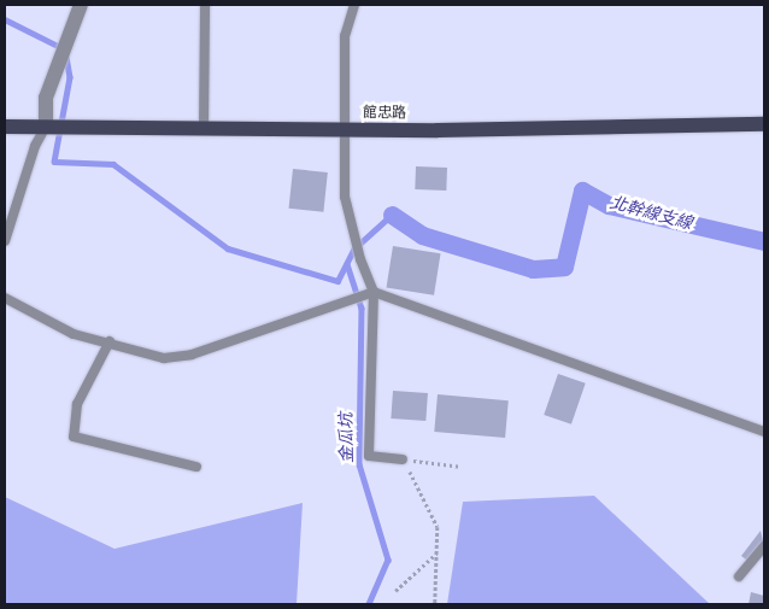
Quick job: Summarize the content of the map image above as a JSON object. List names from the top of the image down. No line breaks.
{"streets":{"main road":["館忠路"]},"water":["北幹線支線","金瓜坑"]}
